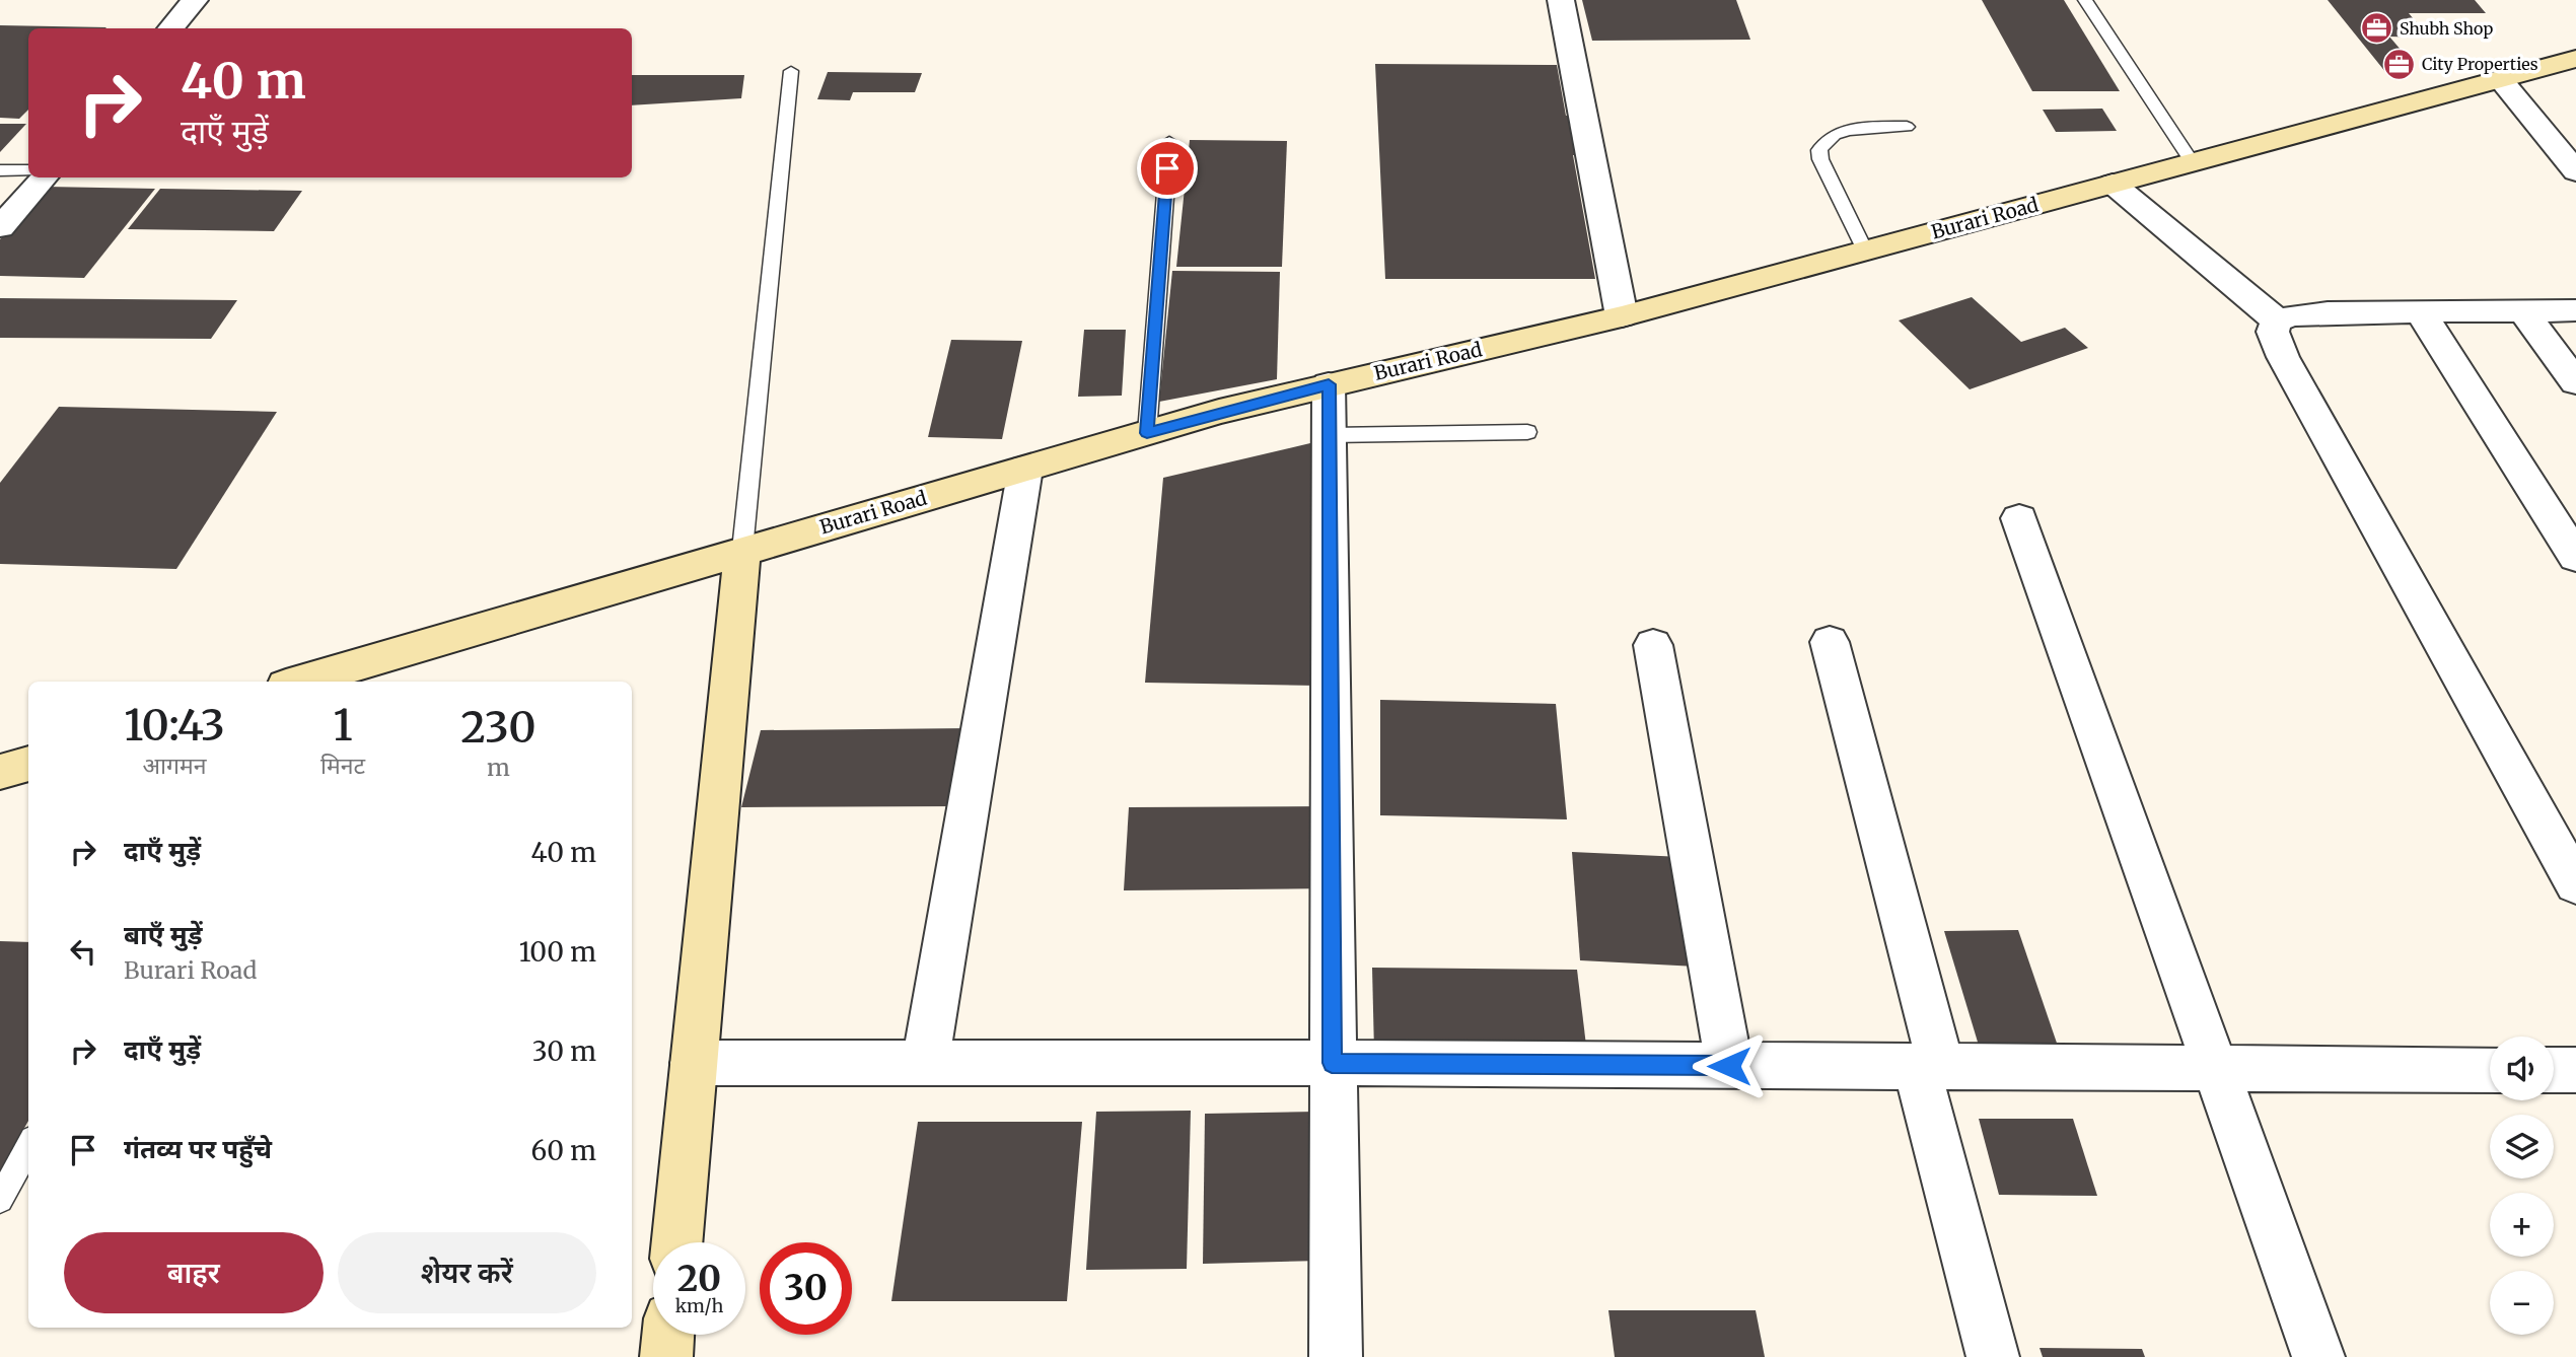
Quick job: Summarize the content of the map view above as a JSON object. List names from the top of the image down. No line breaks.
{"streets":{"main road":["Burari Road"]},"places":{"office":["Shubh Shop","City Properties"]},"page":{"turn":["40 m","दाएँ मुड़ें"],"eta":["10:43","आगमन","1","मिनट","230","m"],"list":[{"name":"दाएँ मुड़ें","value":"40 m"},{"name":"बाएँ मुड़ें","note":"Burari Road","value":"100 m"},{"name":"दाएँ मुड़ें","value":"30 m"},{"name":"गंतव्य पर पहुँचे","value":"60 m"}],"map_buttons":["+","−"],"buttons":["बाहर","शेयर करें"],"speed":"20 km/h","limit":"30"}}
